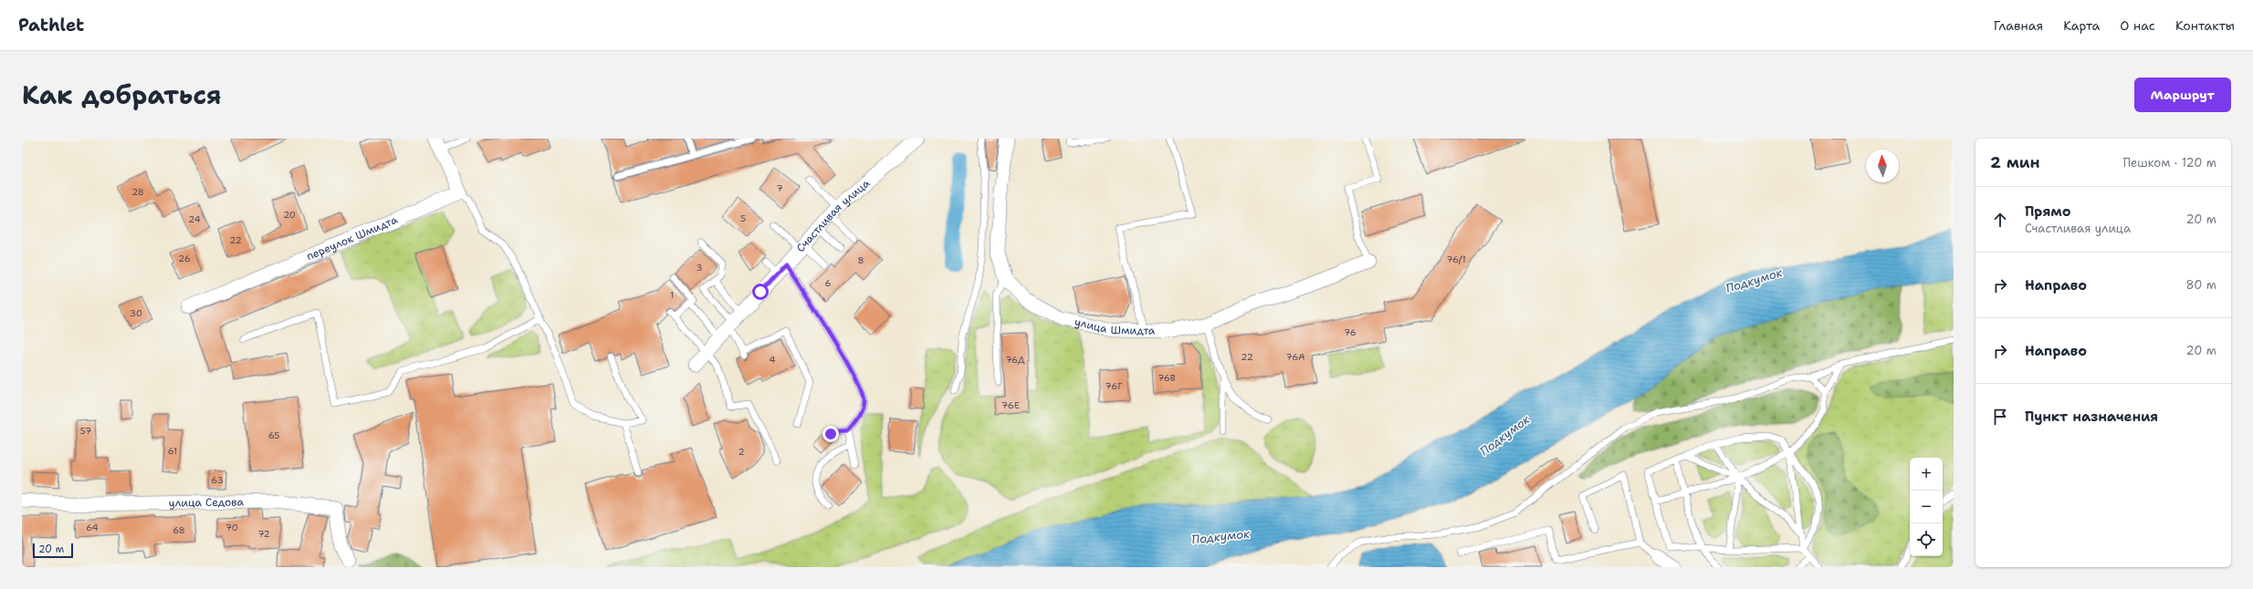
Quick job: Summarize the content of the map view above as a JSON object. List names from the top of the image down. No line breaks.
{"streets":{"street":["Счастливая улица","переулок Шмидта","улица Шмидта","улица Седова"]},"water":["Подкумок"],"house_numbers":["7","28","20","5","24","22","26","76/1","8","3","6","1","30","76","22","76А","4","76Д","76В","76Г","76Е","57","65","61","2","63","64","70","68","72"],"scale_bar":"20 m","north":"top","page":{"header":"Pathlet","nav":["Главная","Карта","О нас","Контакты"],"title":"Как добраться","buttons":"Маршрут","heading":["2 мин","Пешком · 120 m"],"list":[["Прямо","Счастливая улица","20 m"],["Направо","80 m"],["Направо","20 m"],"Пункт назначения"],"map_buttons":["+","−"],"scale":"20 m"}}
